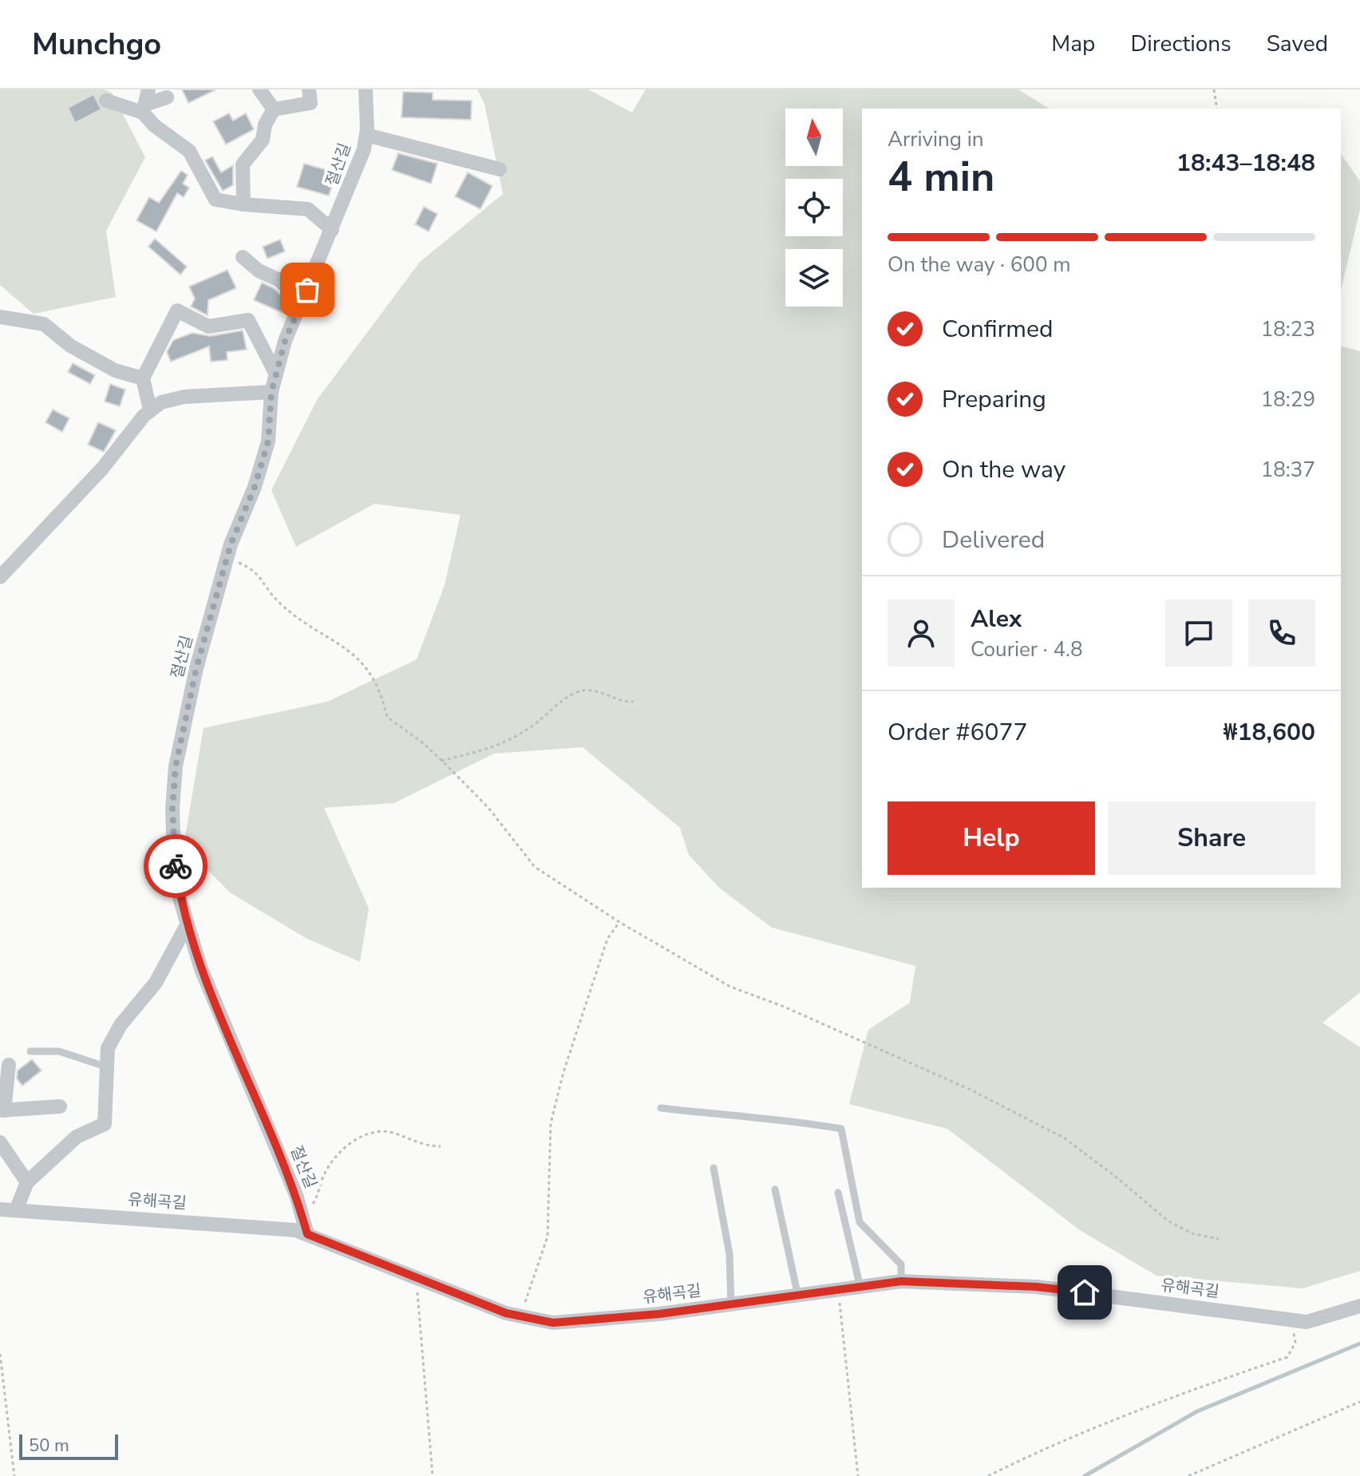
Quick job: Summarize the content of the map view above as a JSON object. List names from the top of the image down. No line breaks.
{"streets":{"street":["절산길","유해곡길"]},"crossings":[["절산길","유해곡길"]],"scale_bar":"50 m","north":"top","page":{"header":"Munchgo","nav":["Map","Directions","Saved"],"heading":["4 min","Arriving in","18:43–18:48"],"panel":["Alex","Courier · 4.8","Order #6077","₩18,600"],"bar":"On the way · 600 m","list":[["Confirmed","18:23"],["Preparing","18:29"],["On the way","18:37"],"Delivered"],"buttons":["Help","Share"],"scale":"50 m"}}
